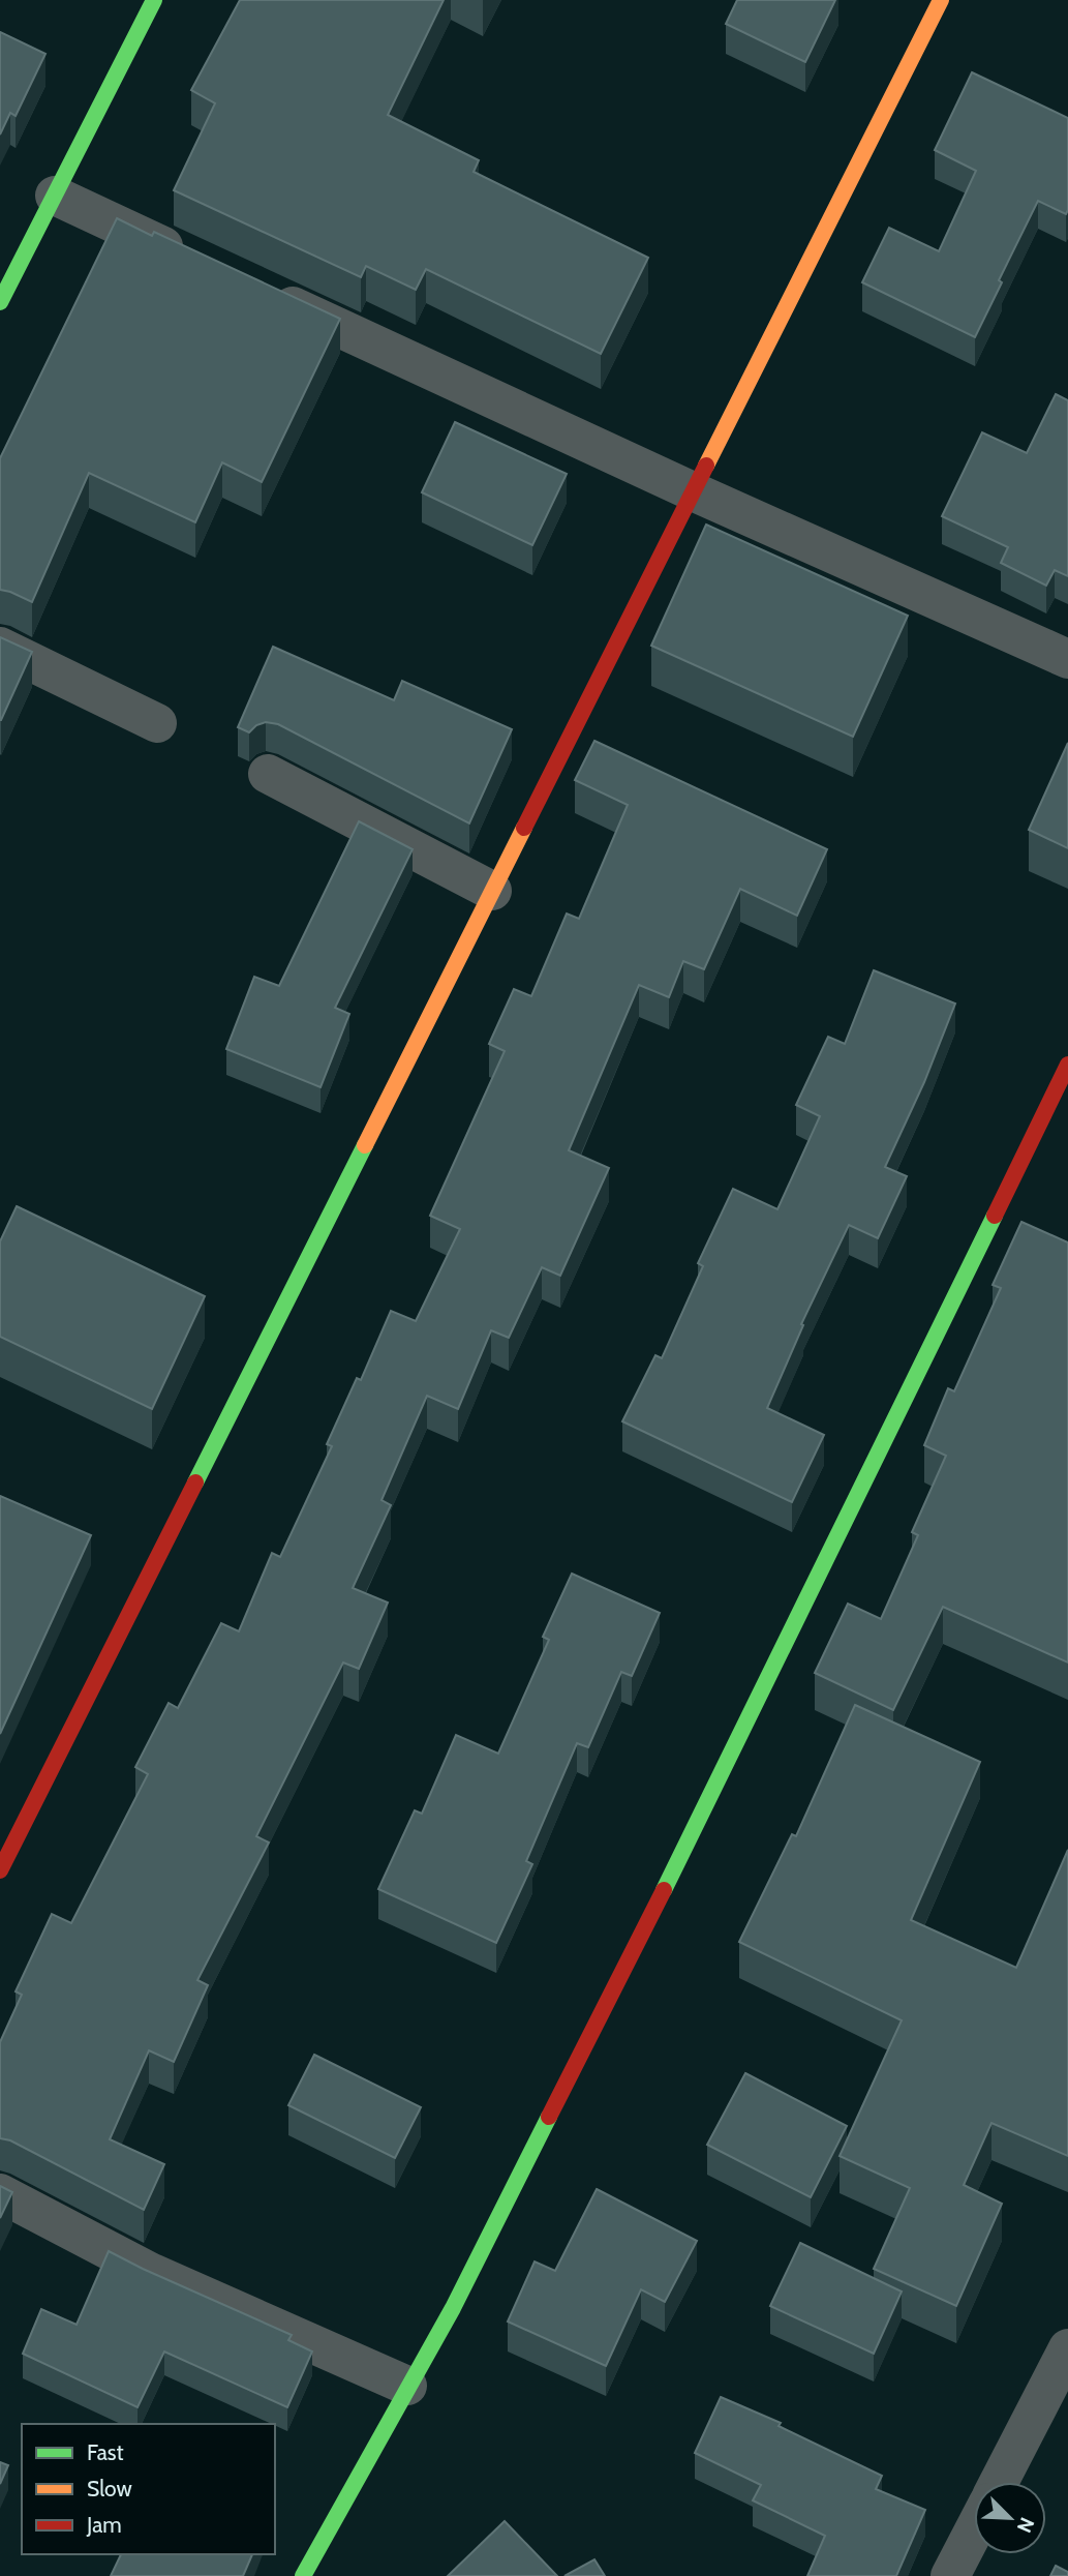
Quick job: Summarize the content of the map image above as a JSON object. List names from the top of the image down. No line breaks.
{"legend":["Fast","Slow","Jam"],"north":"bottom right"}
